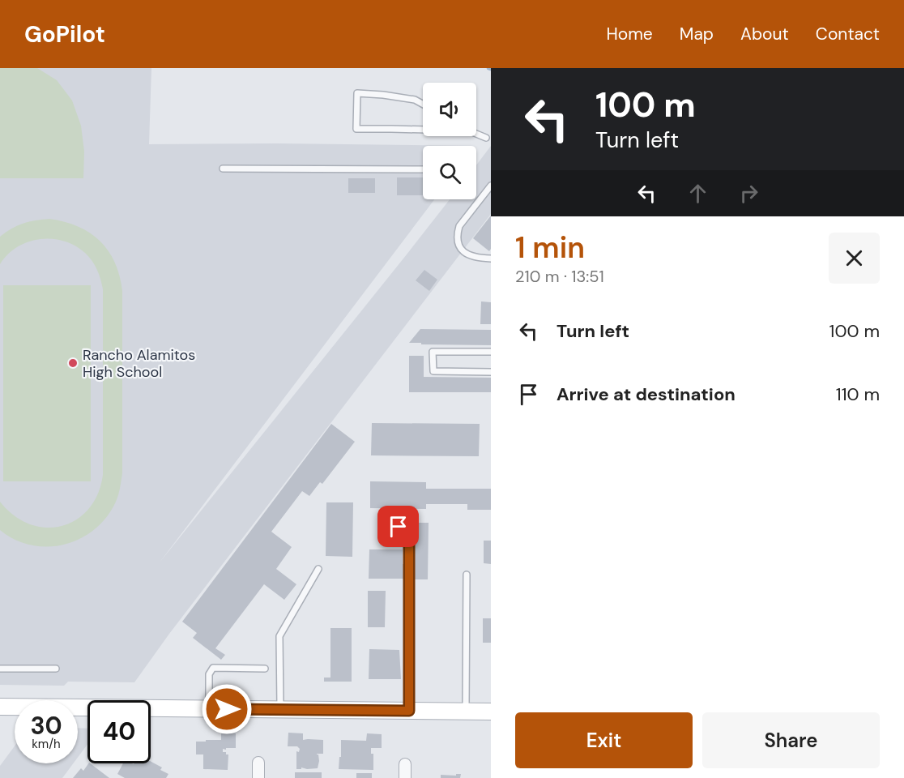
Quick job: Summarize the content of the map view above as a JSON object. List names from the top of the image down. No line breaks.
{"places":["Rancho Alamitos High School"],"page":{"header":"GoPilot","nav":["Home","Map","About","Contact"],"turn":["100 m","Turn left"],"heading":["1 min","210 m · 13:51"],"list":[{"name":"Turn left","value":"100 m"},{"name":"Arrive at destination","value":"110 m"}],"speed":"30 km/h","limit":"40","buttons":["Exit","Share"]}}
